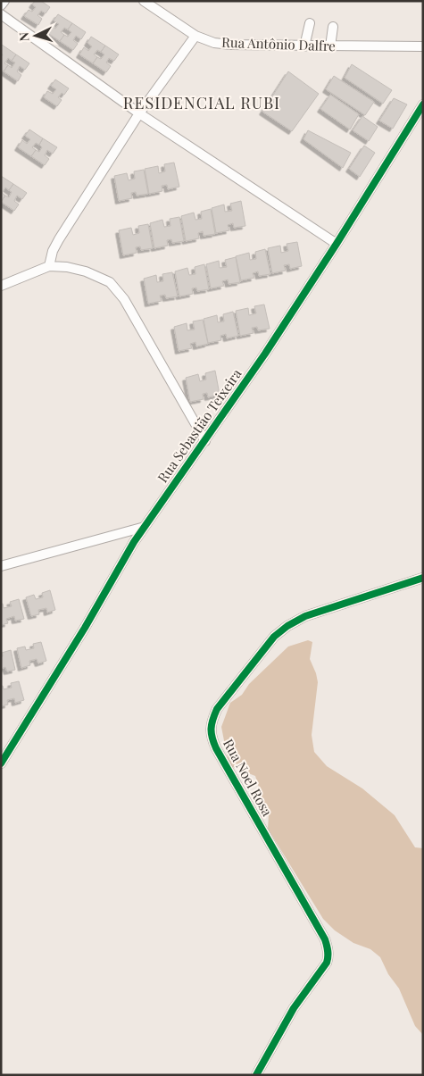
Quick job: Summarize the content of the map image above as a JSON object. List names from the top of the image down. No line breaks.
{"streets":{"street":["Rua Antônio Dalfre","Rua Sebastião Teixeira","Rua Noel Rosa"]},"districts":["RESIDENCIAL RUBI"],"north":"left"}
